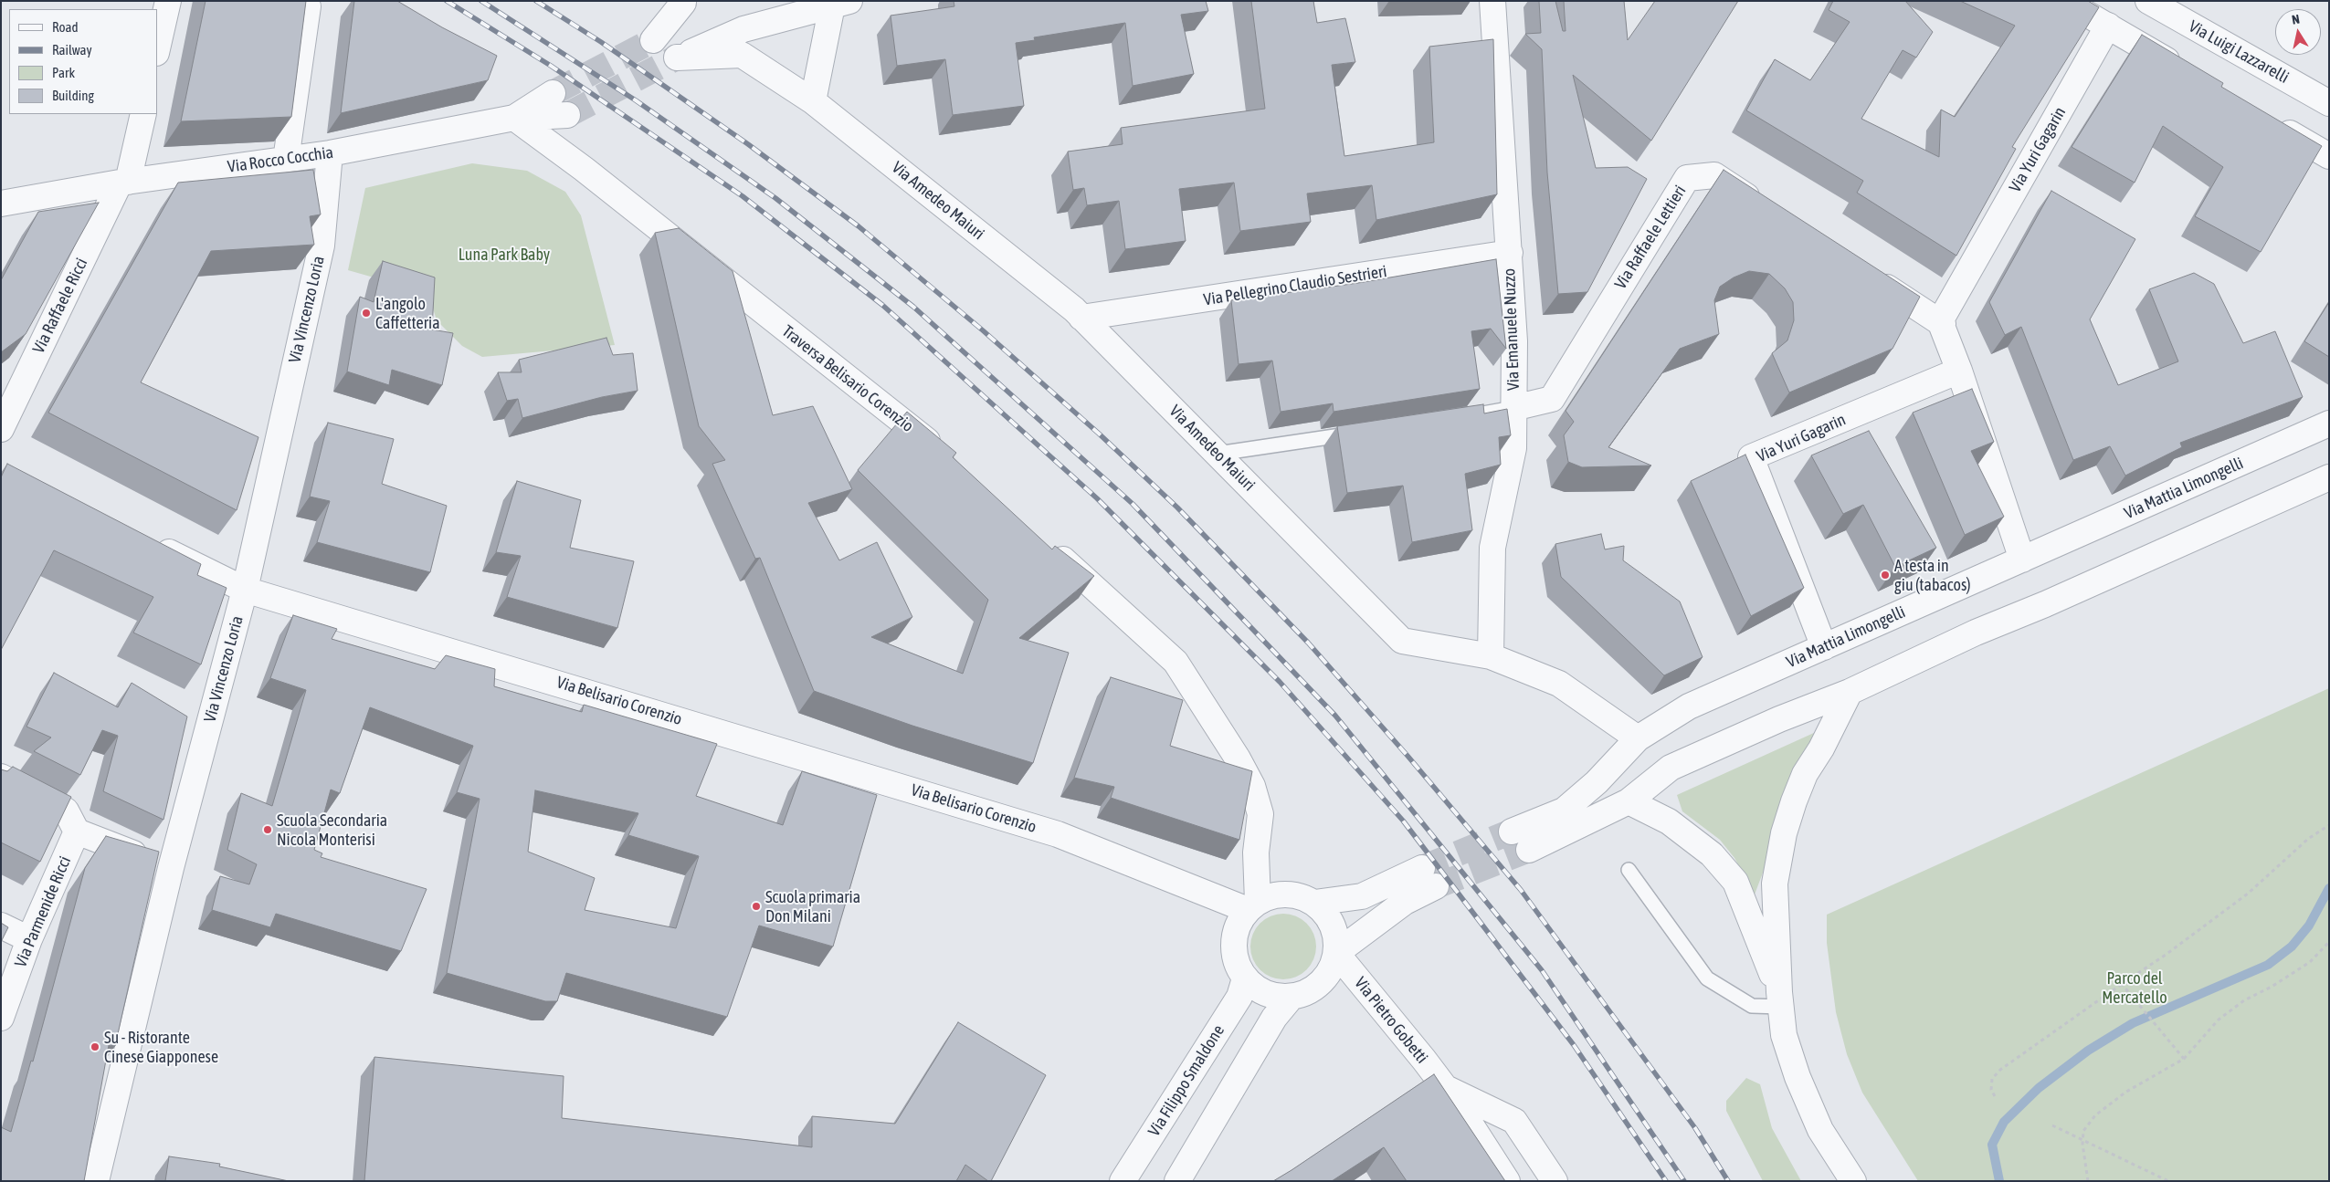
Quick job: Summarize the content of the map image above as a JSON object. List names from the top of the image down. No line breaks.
{"streets":{"street":["Via Luigi Lazzarelli","Via Yuri Gagarin","Via Rocco Cocchia","Via Amedeo Maiuri","Via Raffaele Lettieri","Via Pellegrino Claudio Sestrieri","Via Raffaele Ricci","Via Vincenzo Loria","Via Emanuele Nuzzo","Traversa Belisario Corenzio","Via Mattia Limongelli","Via Belisario Corenzio","Via Parmenide Ricci","Via Pietro Gobetti","Via Filippo Smaldone"]},"crossings":[["Via Yuri Gagarin","Via Mattia Limongelli"],["Via Rocco Cocchia","Via Raffaele Ricci"],["Via Rocco Cocchia","Via Vincenzo Loria"],["Via Rocco Cocchia","Traversa Belisario Corenzio"],["Via Amedeo Maiuri","Via Pellegrino Claudio Sestrieri"],["Via Amedeo Maiuri","Via Emanuele Nuzzo"],["Via Amedeo Maiuri","Via Mattia Limongelli"],["Via Raffaele Lettieri","Via Emanuele Nuzzo"],["Via Pellegrino Claudio Sestrieri","Via Emanuele Nuzzo"],["Via Vincenzo Loria","Via Belisario Corenzio"],["Via Belisario Corenzio","Via Pietro Gobetti"],["Via Belisario Corenzio","Via Filippo Smaldone"],["Via Pietro Gobetti","Via Filippo Smaldone"]],"parks":["Luna Park Baby","Parco del Mercatello"],"places":["L'angolo Caffetteria","A testa in giu (tabacos)","Scuola Secondaria Nicola Monterisi","Scuola primaria Don Milani","Su - Ristorante Cinese Giapponese"],"legend":["Road","Railway","Park","Building"],"north":"top"}
